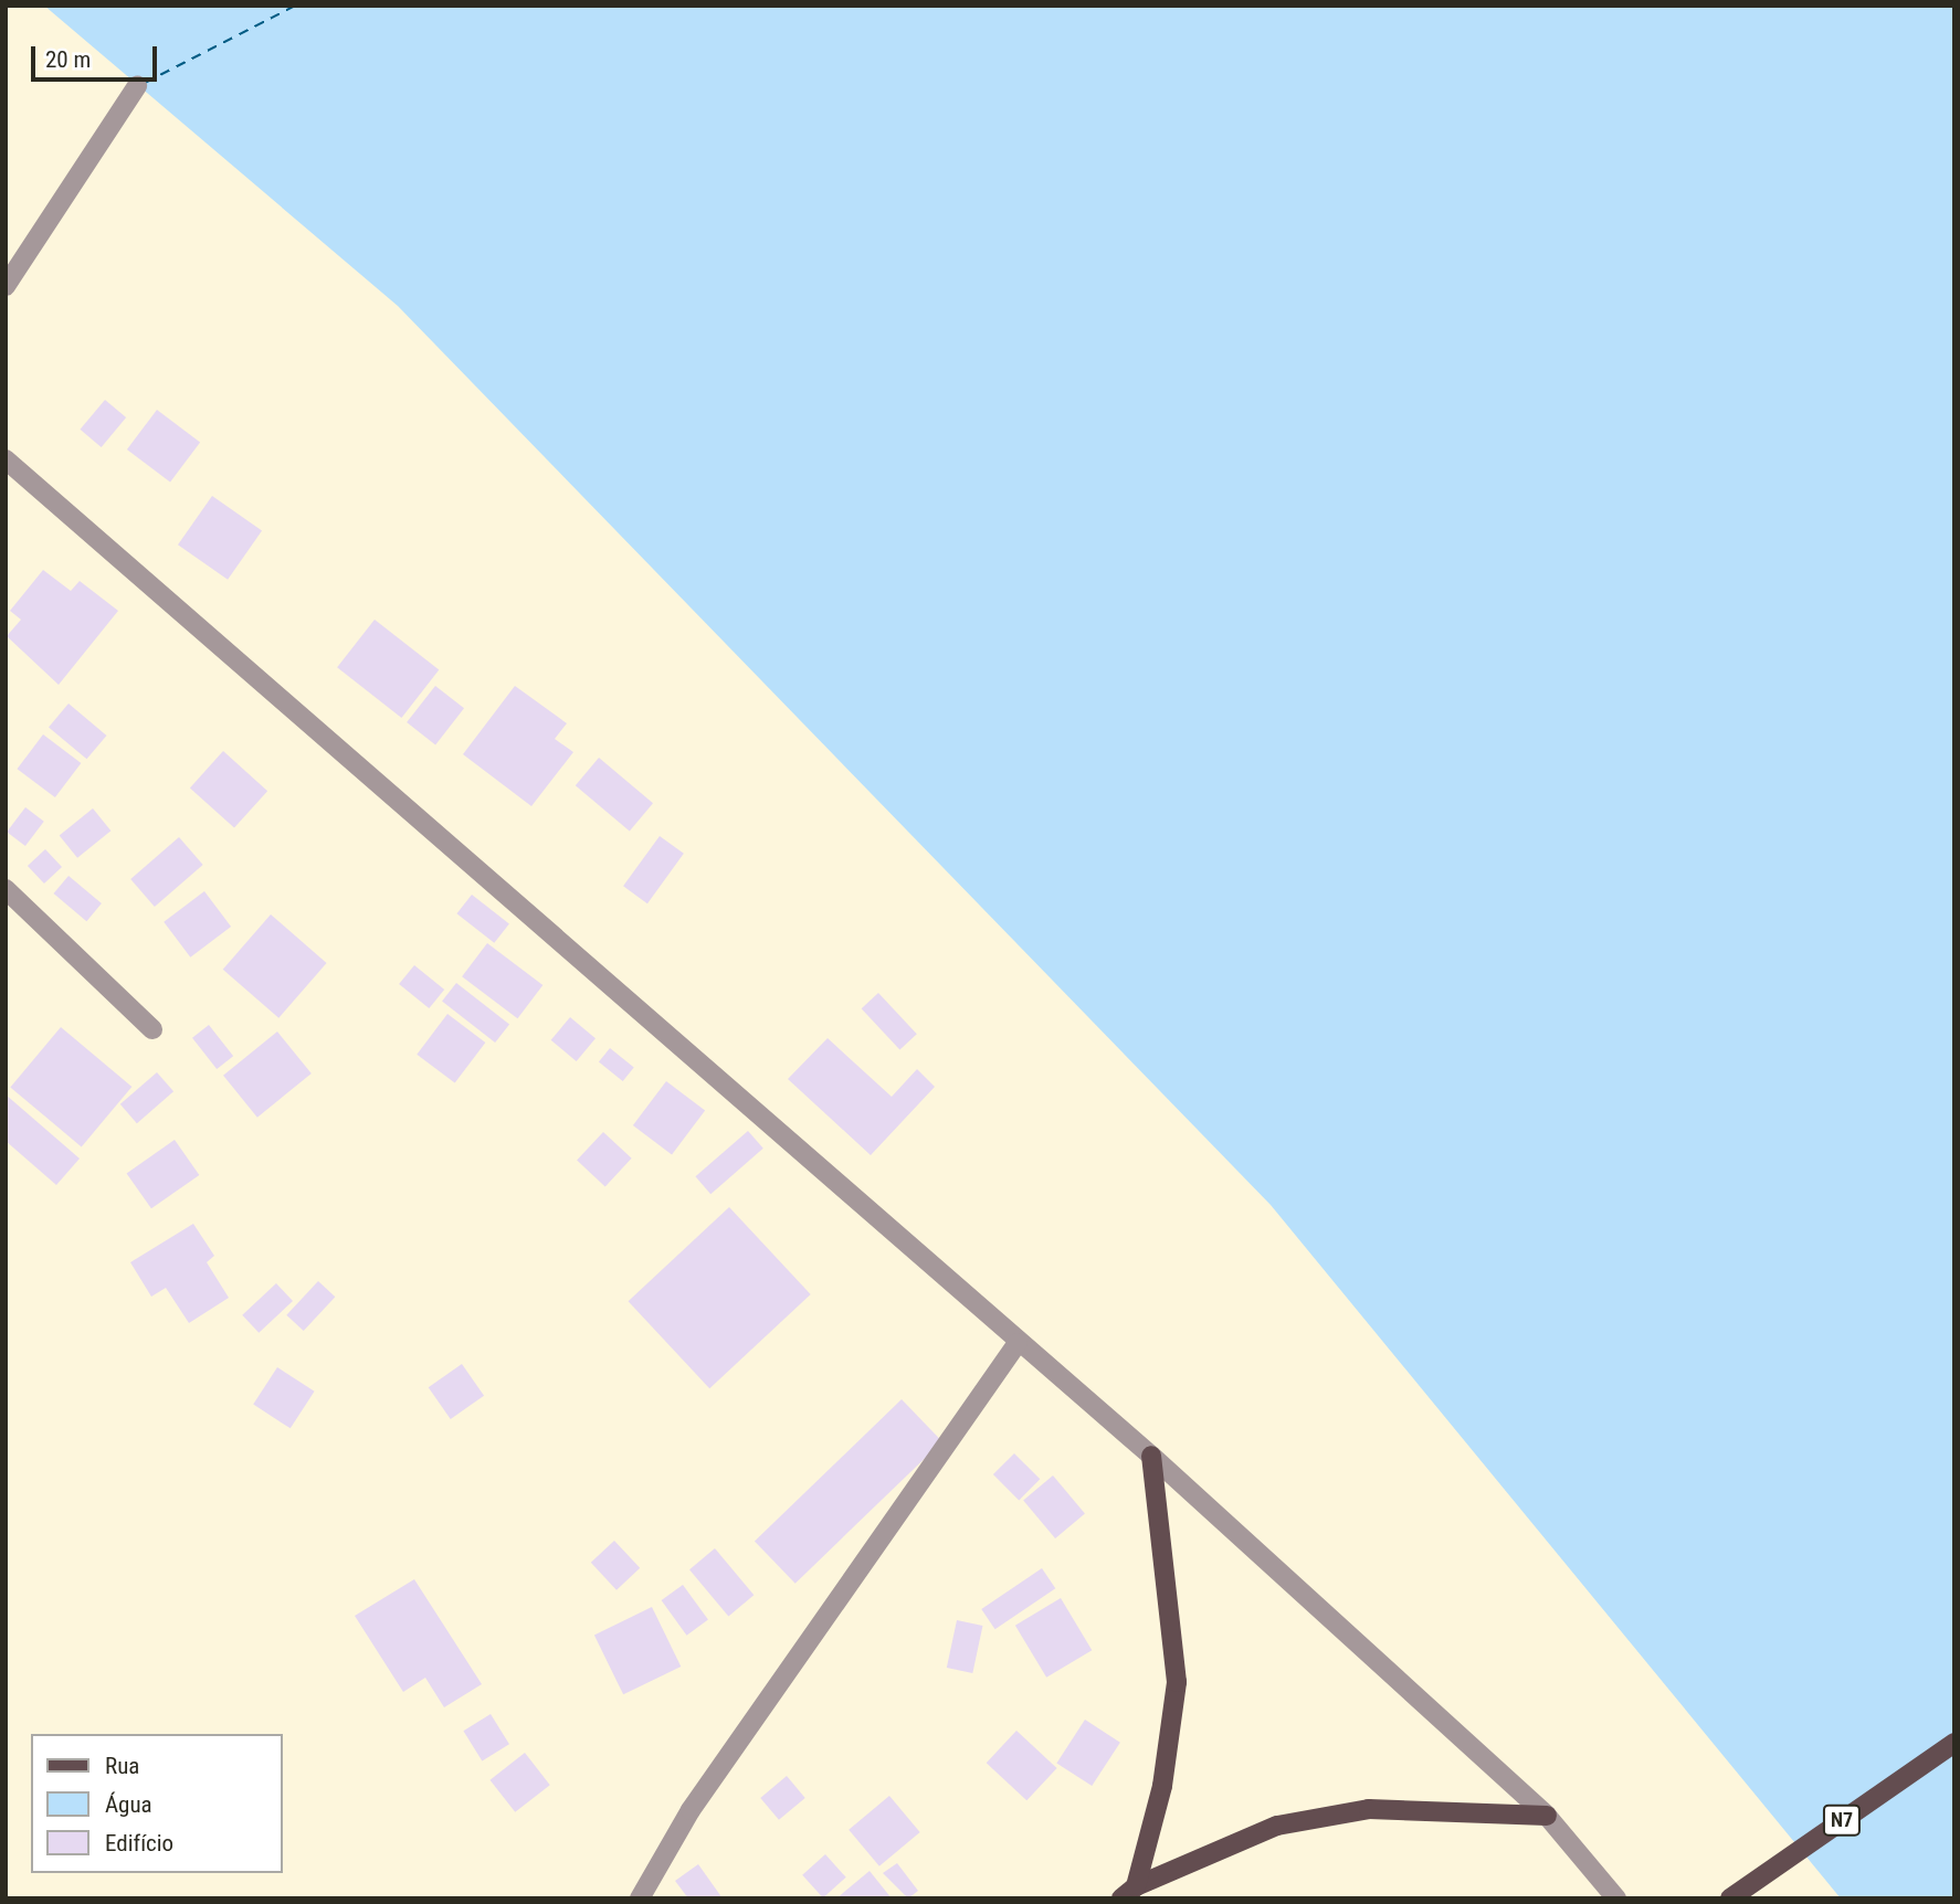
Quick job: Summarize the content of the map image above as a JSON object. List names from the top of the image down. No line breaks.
{"streets":{"main road":["N7"]},"legend":["Rua","Água","Edifício"],"scale_bar":"20 m"}
